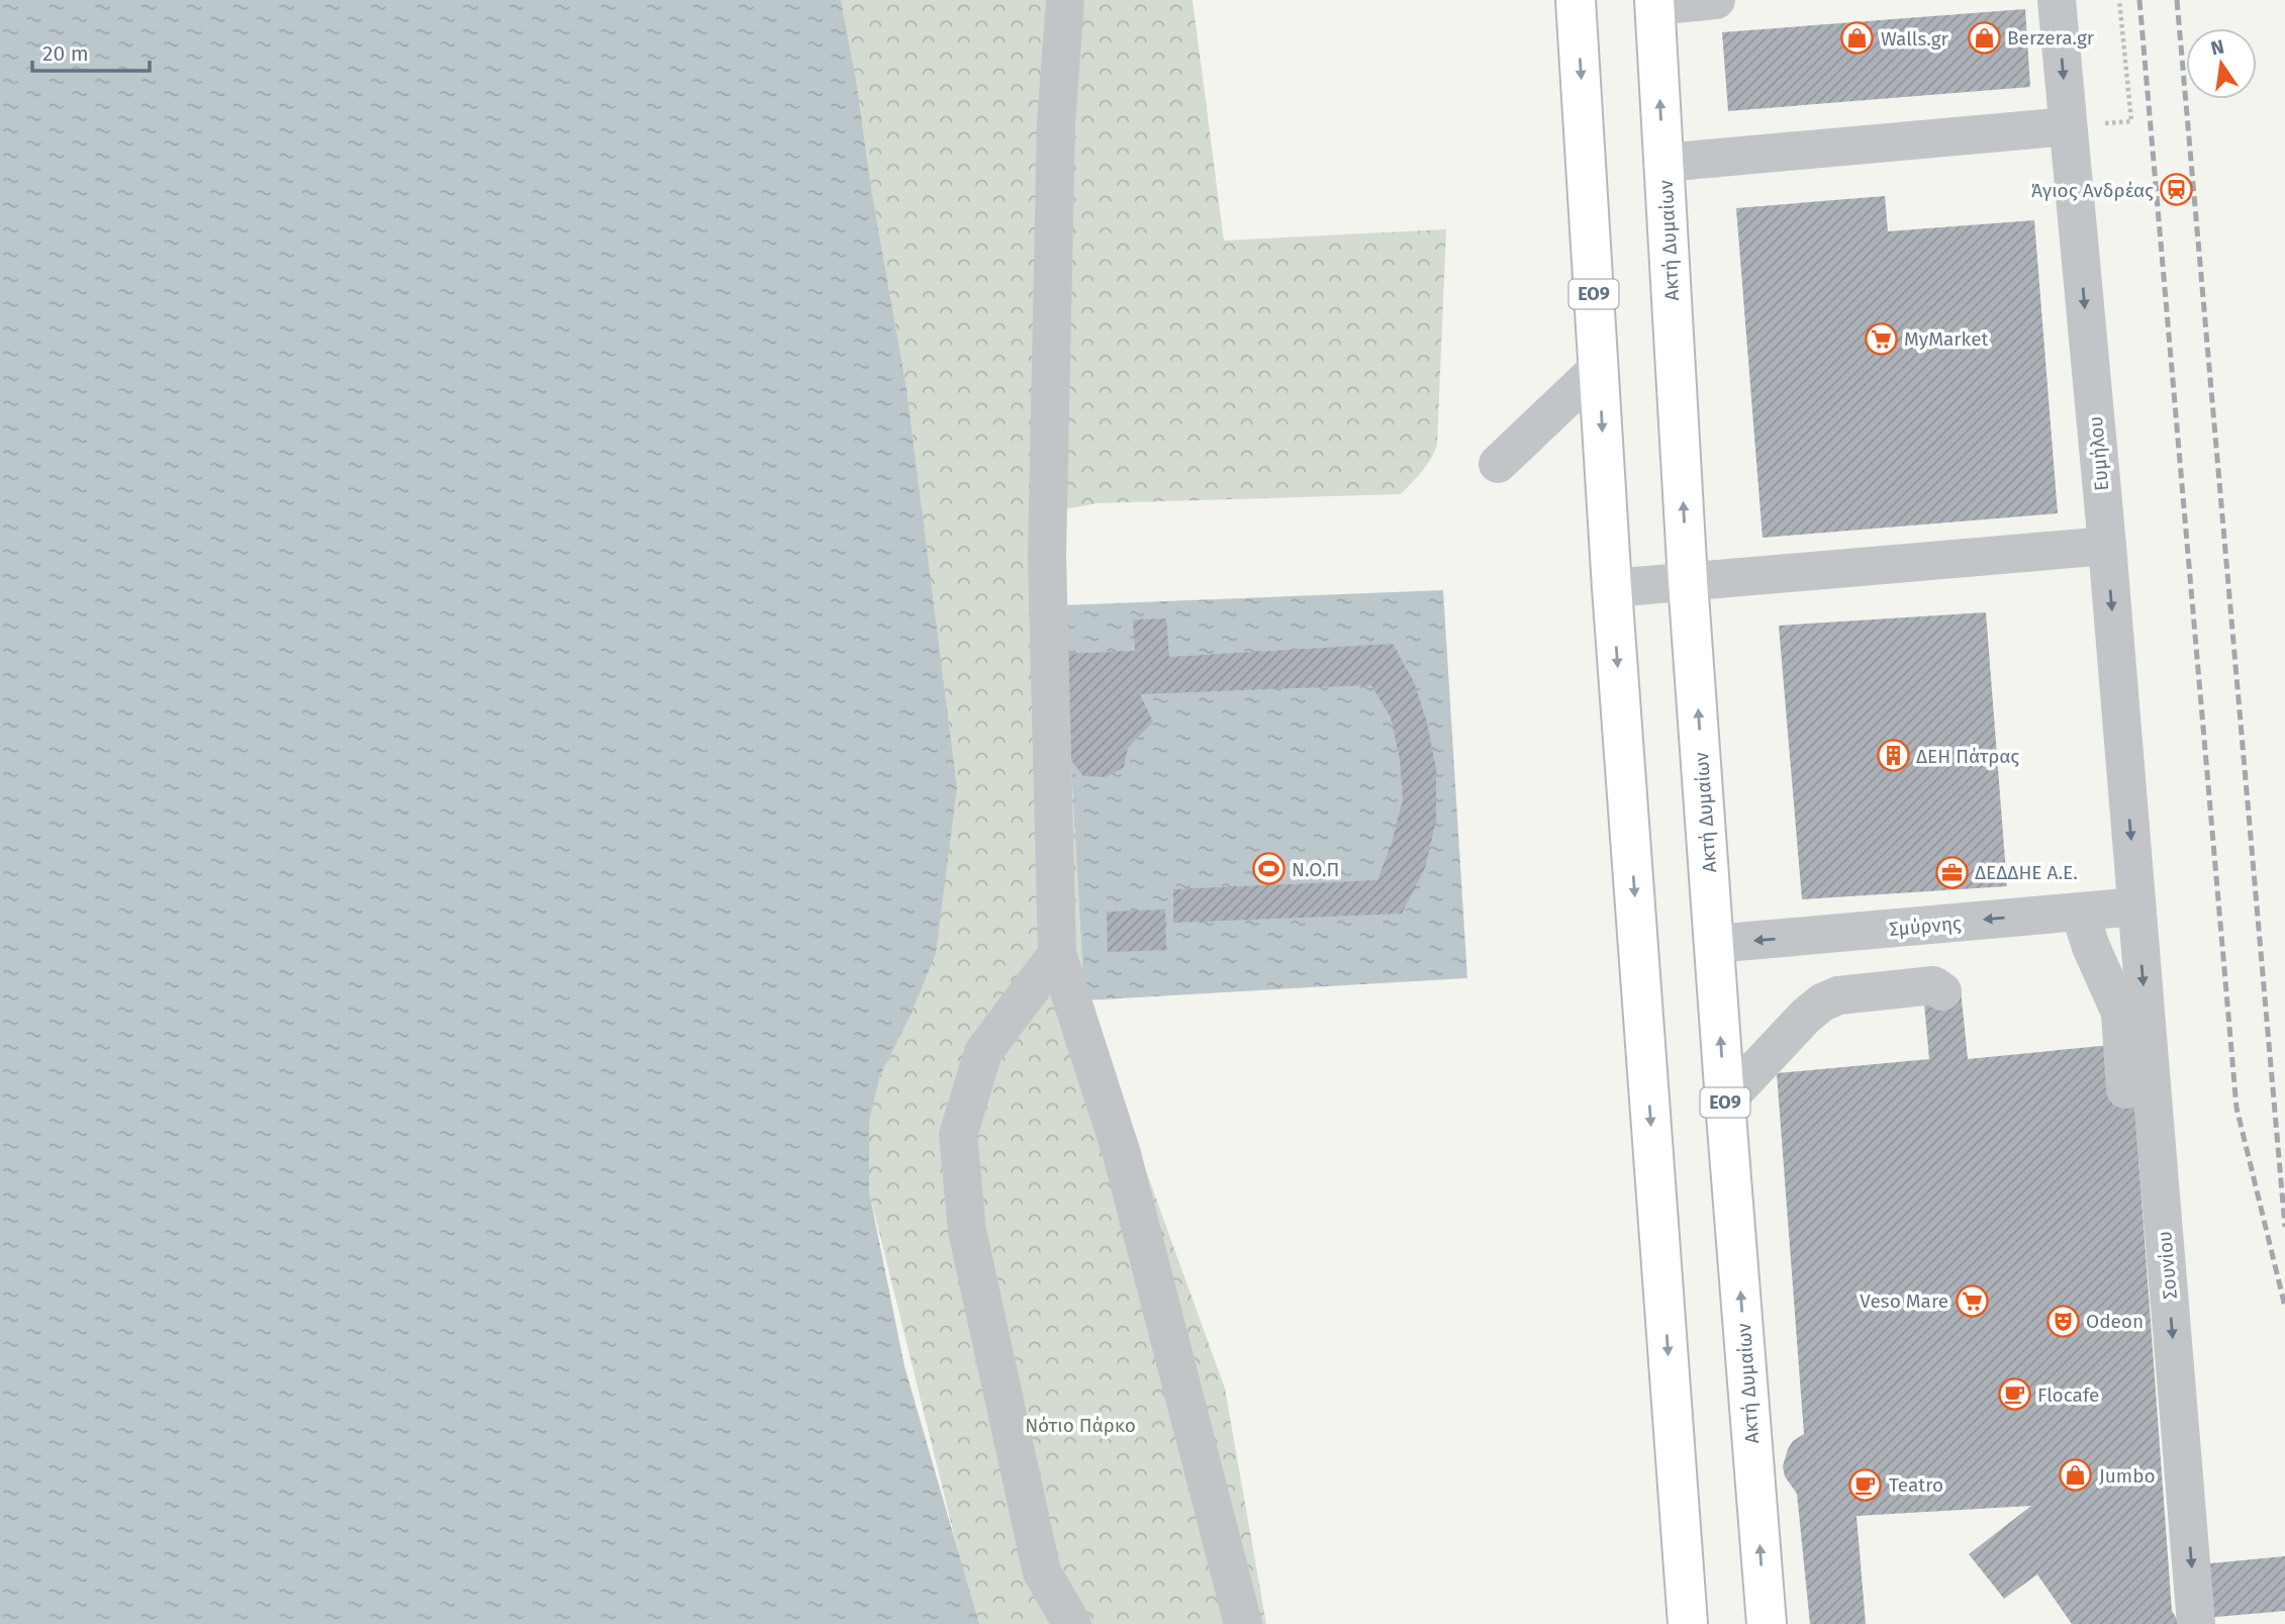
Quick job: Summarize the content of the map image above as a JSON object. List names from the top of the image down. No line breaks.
{"streets":{"main road":["Ακτή Δυμαίων","ΕΟ9"],"street":["Ευμήλου","Σμύρνης","Σουνίου"]},"crossings":[["Ακτή Δυμαίων","Σμύρνης"],["Ευμήλου","Σμύρνης"],["Ευμήλου","Σουνίου"],["Σμύρνης","Σουνίου"]],"one_way":["Ευμήλου","Σμύρνης"],"parks":["Νότιο Πάρκο"],"places":{"shop":["Berzera.gr","Walls.gr","Jumbo"],"station":["Άγιος Ανδρέας"],"supermarket":["MyMarket","Veso Mare"],"building":["ΔΕΗ Πάτρας"],"sports":["Ν.Ο.Π"],"office":["ΔΕΔΔΗΕ Α.Ε."],"theatre":["Odeon"],"cafe":["Flocafe","Teatro"]},"scale_bar":"20 m","north":"top"}
